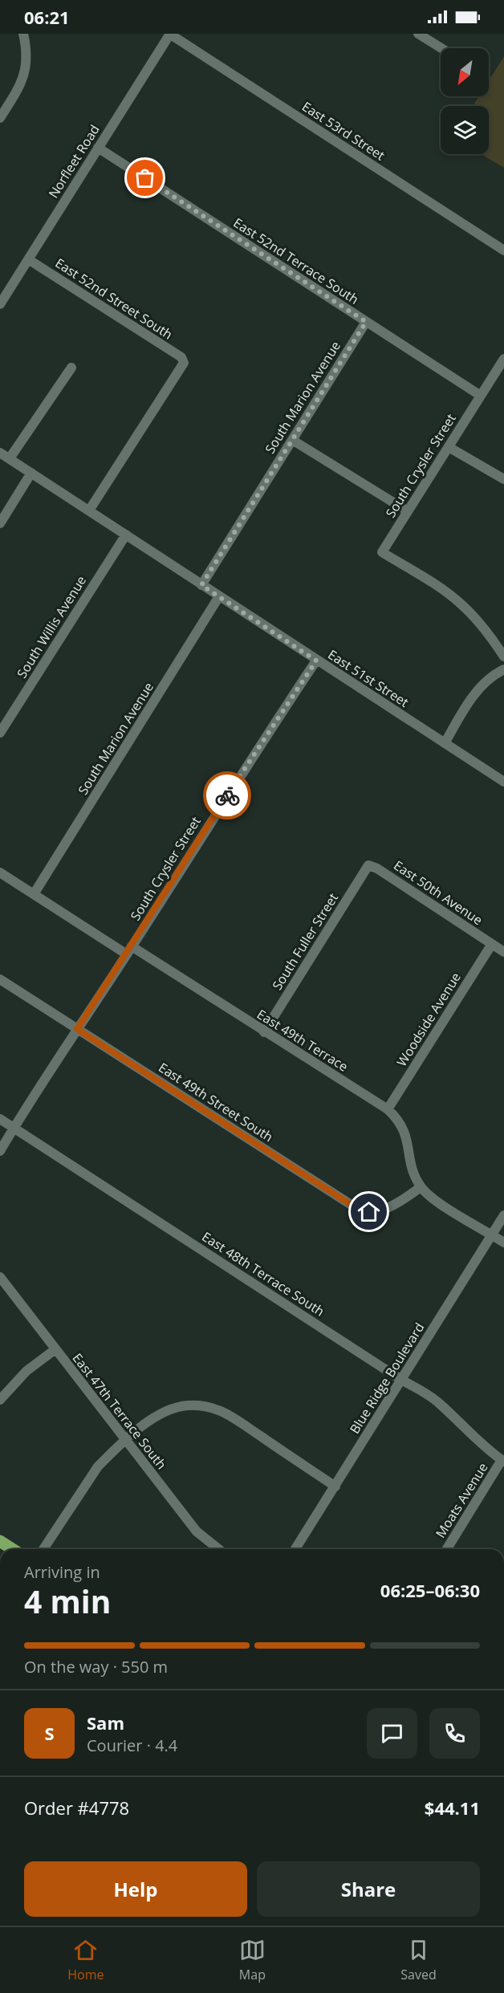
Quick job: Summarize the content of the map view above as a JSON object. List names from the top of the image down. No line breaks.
{"streets":{"street":["East 53rd Street","Norfleet Road","East 52nd Terrace South","East 52nd Street South","South Marion Avenue","South Crysler Street","South Willis Avenue","East 51st Street","East 50th Avenue","South Fuller Street","Woodside Avenue","East 49th Terrace","East 49th Street South","East 48th Terrace South","Blue Ridge Boulevard","East 47th Terrace South","Moats Avenue"]},"crossings":[["East 53rd Street","Norfleet Road"],["Norfleet Road","East 52nd Terrace South"],["Norfleet Road","East 52nd Street South"],["East 52nd Terrace South","South Marion Avenue"],["East 52nd Terrace South","South Crysler Street"],["South Marion Avenue","East 51st Street"],["South Marion Avenue","East 49th Terrace"],["South Crysler Street","East 51st Street"],["South Crysler Street","East 49th Terrace"],["South Crysler Street","East 49th Street South"],["South Crysler Street","East 48th Terrace South"],["East 50th Avenue","South Fuller Street"],["East 50th Avenue","Woodside Avenue"],["South Fuller Street","East 49th Terrace"],["Woodside Avenue","East 49th Terrace"],["East 49th Terrace","East 49th Street South"],["East 48th Terrace South","Blue Ridge Boulevard"],["East 48th Terrace South","Moats Avenue"]],"north":"bottom left","page":{"status":"06:21","heading":["4 min","Arriving in","06:25–06:30"],"panel":["Sam","Courier · 4.4","Order #4778","$44.11"],"bar":"On the way · 550 m","round":"S","buttons":["Help","Share"],"tabs":["Home","Map","Saved"]}}
